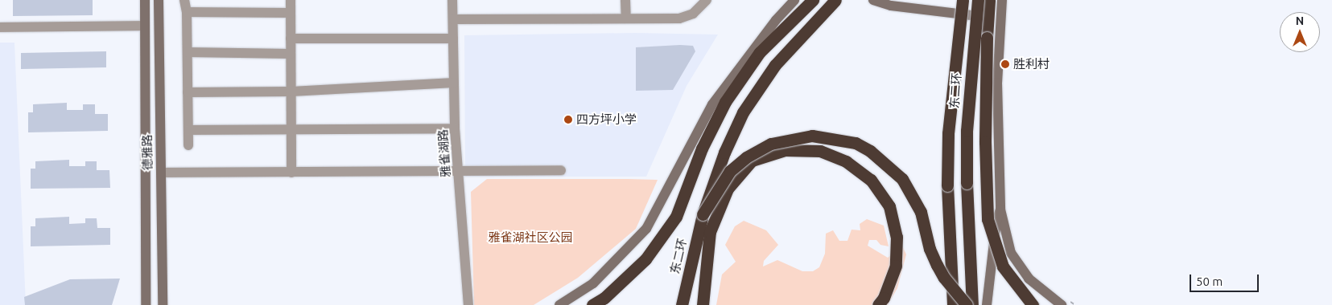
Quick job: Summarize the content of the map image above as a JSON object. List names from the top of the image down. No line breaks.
{"streets":{"highway":["东二环"],"street":["德雅路","雅雀湖路"]},"parks":["雅雀湖社区公园"],"places":["胜利村","四方坪小学"],"scale_bar":"50 m","north":"top"}
